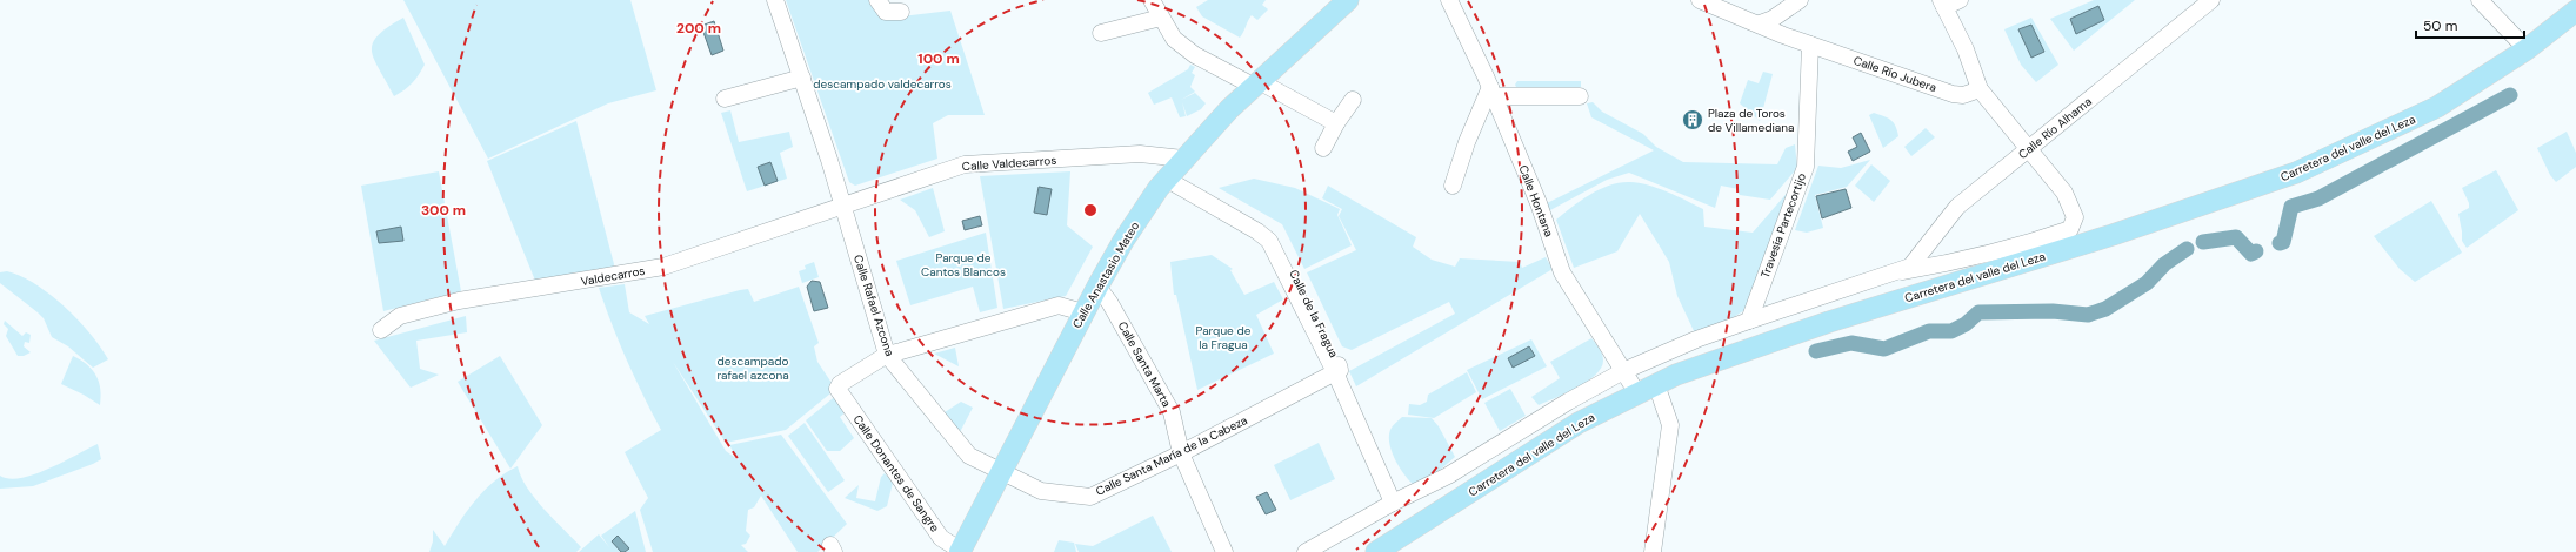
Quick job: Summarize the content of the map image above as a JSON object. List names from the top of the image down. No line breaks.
{"streets":{"main road":["Carretera del valle del Leza","Calle Anastasio Mateo"],"street":["Calle Río Jubera","Calle Río Alhama","Calle Valdecarros","Calle Hontana","Travesía Partecortijo","Valdecarros","Calle Rafael Azcona","Calle de la Fragua","Calle Santa Marta","Calle Santa María de la Cabeza","Calle Donantes de Sangre"]},"crossings":[["Calle Río Jubera","Travesía Partecortijo"],["Carretera del valle del Leza","Calle Hontana"],["Calle Valdecarros","Calle Anastasio Mateo"],["Calle Valdecarros","Valdecarros"],["Calle Valdecarros","Calle Rafael Azcona"],["Calle Valdecarros","Calle de la Fragua"],["Calle Anastasio Mateo","Calle Rafael Azcona"],["Calle Anastasio Mateo","Calle de la Fragua"],["Calle Anastasio Mateo","Calle Santa Marta"],["Calle Anastasio Mateo","Calle Santa María de la Cabeza"],["Calle Anastasio Mateo","Calle Donantes de Sangre"],["Valdecarros","Calle Rafael Azcona"],["Calle Rafael Azcona","Calle Santa María de la Cabeza"],["Calle Rafael Azcona","Calle Donantes de Sangre"],["Calle de la Fragua","Calle Santa María de la Cabeza"],["Calle Santa Marta","Calle Santa María de la Cabeza"]],"parks":["descampado valdecarros","Parque de Cantos Blancos","Parque de la Fragua","descampado rafael azcona"],"places":{"building":["Plaza de Toros de Villamediana"]},"scale_bar":"50 m","rings":["200 m","100 m","300 m"]}
